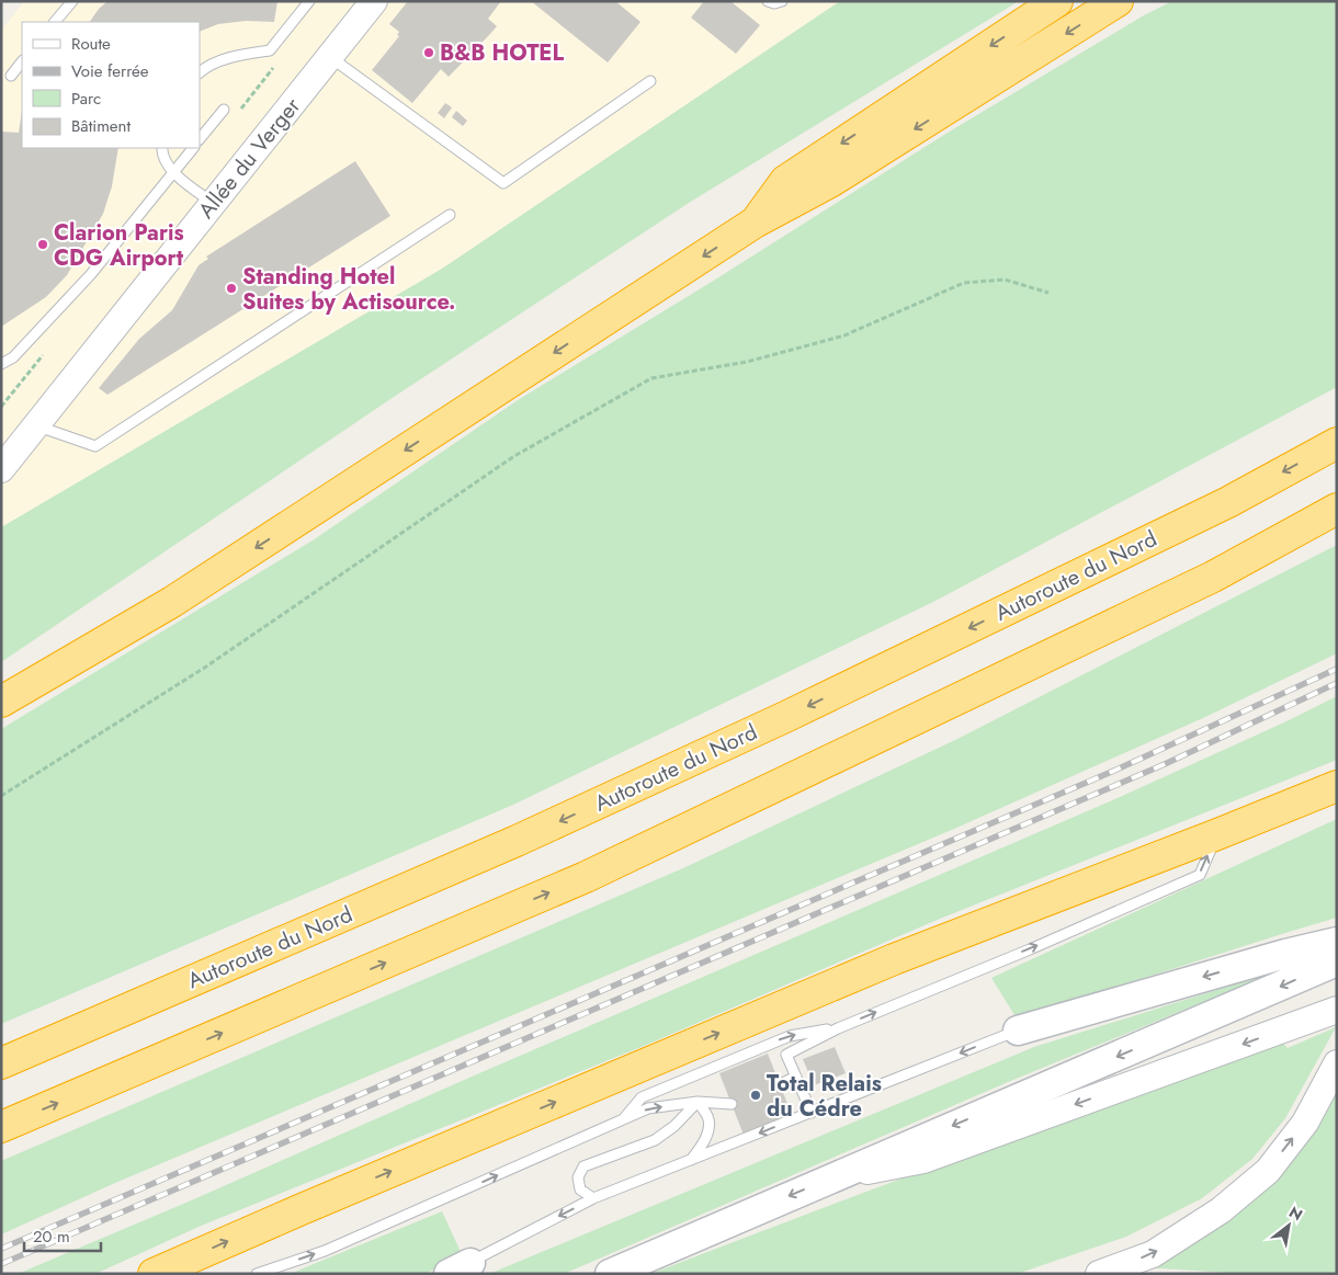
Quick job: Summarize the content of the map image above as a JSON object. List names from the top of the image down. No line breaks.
{"streets":{"highway":["Autoroute du Nord"],"street":["Allée du Verger"]},"places":["B&B HOTEL","Clarion Paris CDG Airport","Standing Hotel Suites by Actisource.","Total Relais du Cédre"],"legend":["Route","Voie ferrée","Parc","Bâtiment"],"scale_bar":"20 m","north":"top right"}
